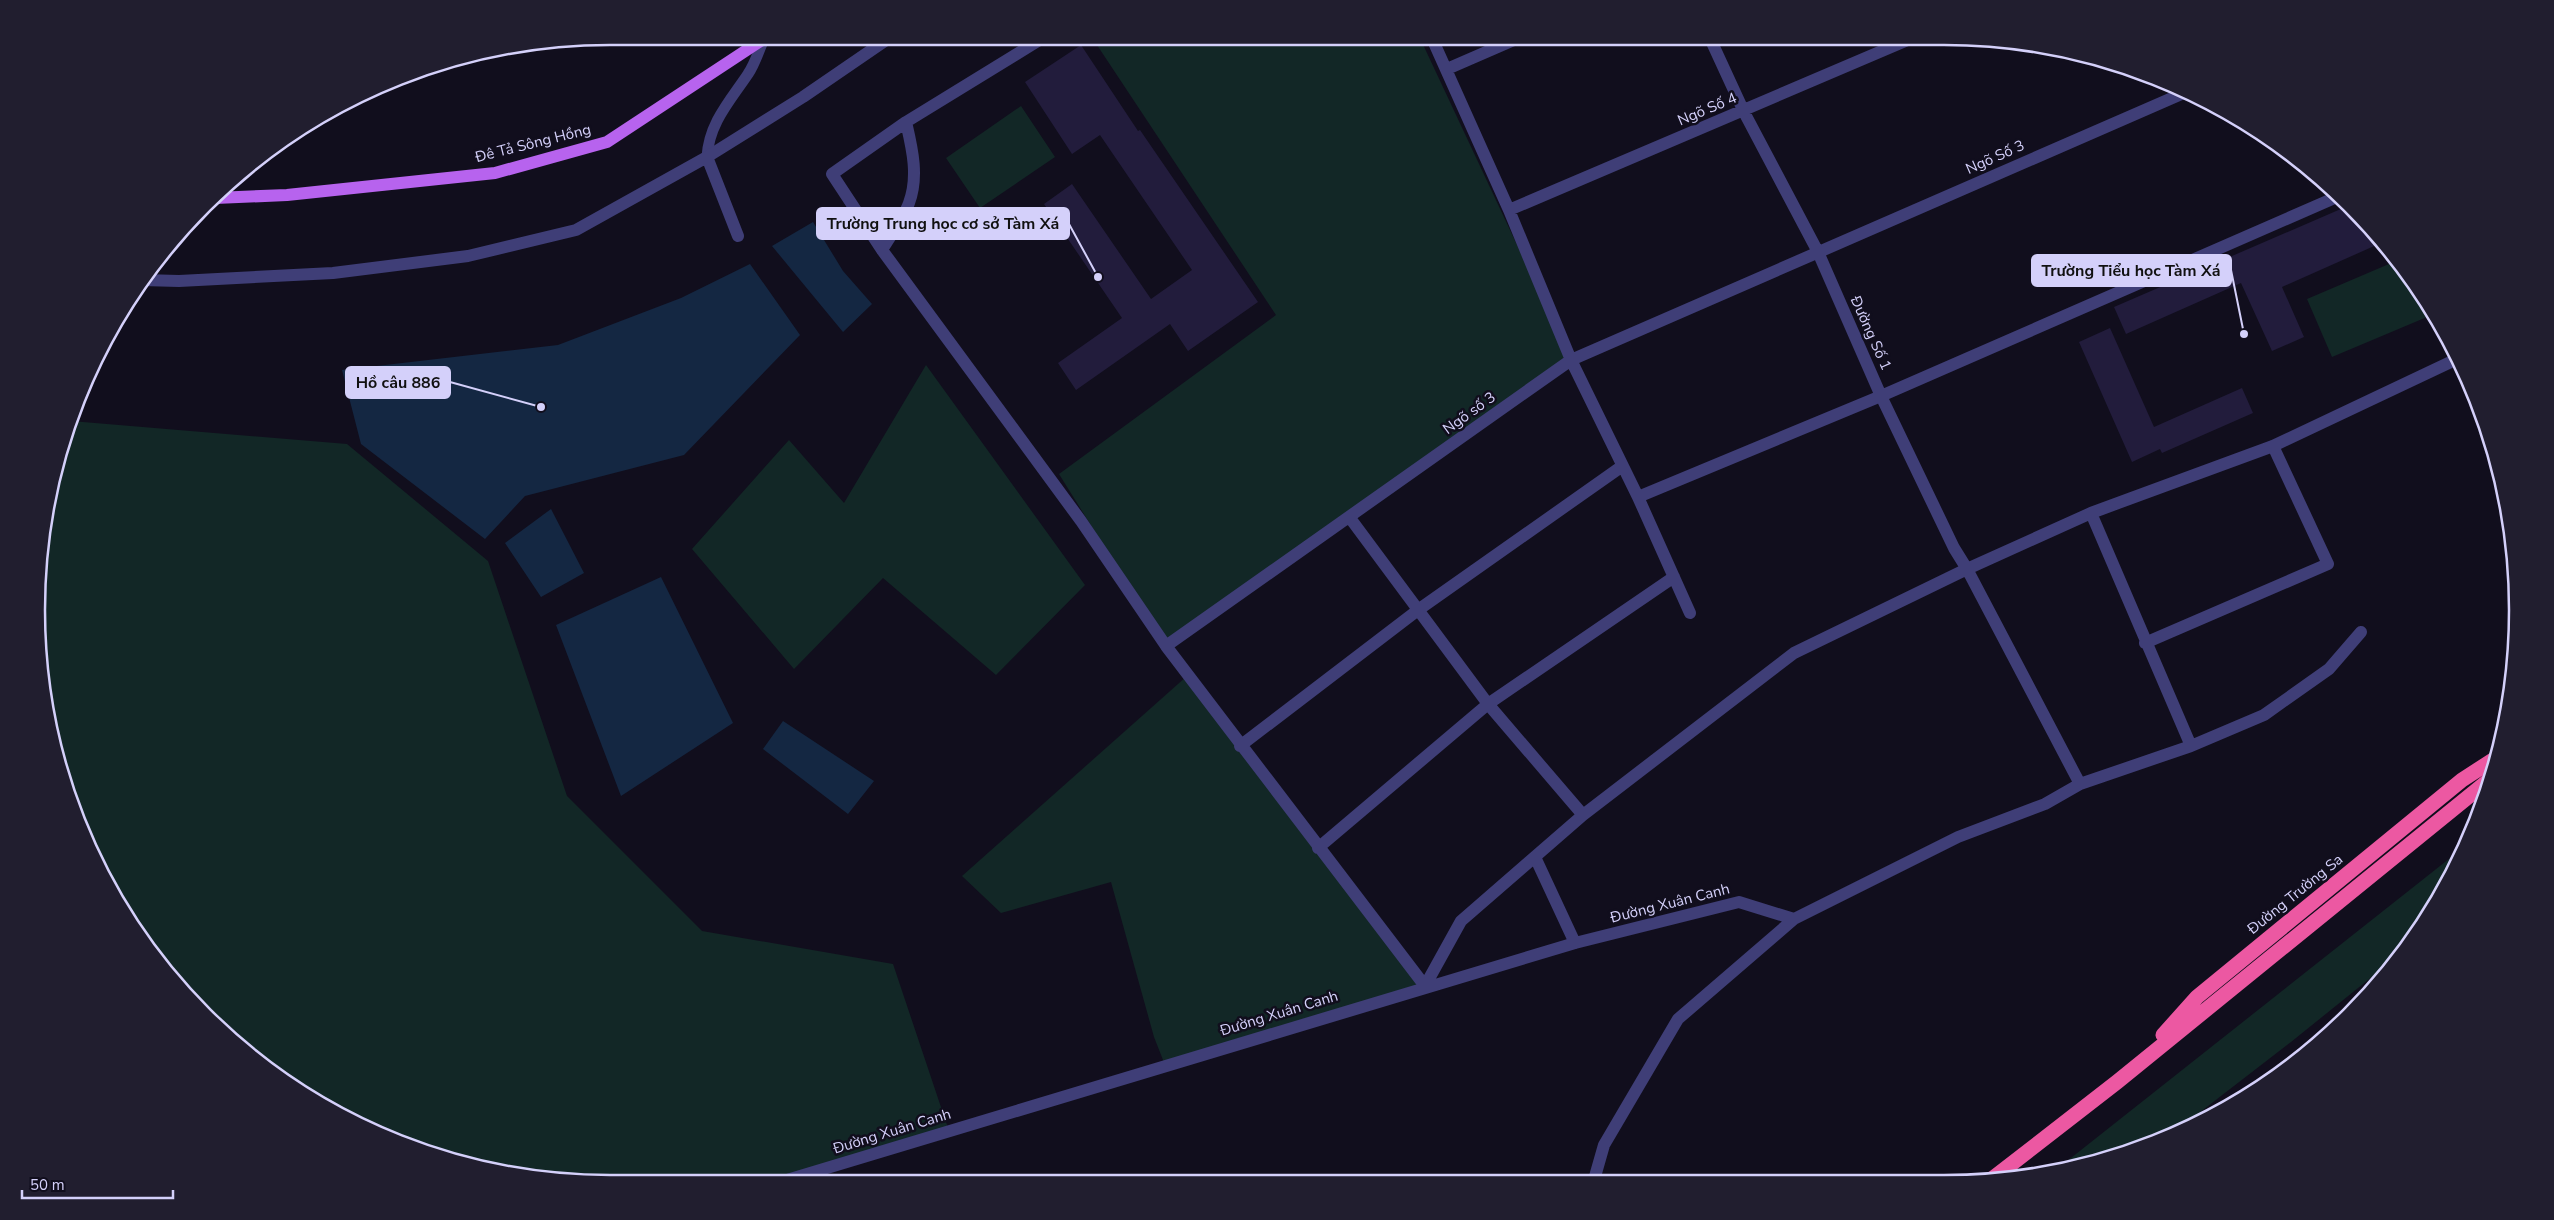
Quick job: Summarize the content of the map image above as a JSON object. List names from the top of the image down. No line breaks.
{"streets":{"highway":["Đường Trường Sa"],"main road":["Đê Tả Sông Hồng"],"street":["Ngõ Số 4","Ngõ Số 3","Đường Số 1","Ngõ số 3","Đường Xuân Canh"]},"crossings":[["Ngõ Số 4","Đường Số 1"],["Ngõ Số 3","Đường Số 1"],["Ngõ Số 3","Ngõ số 3"],["Đường Số 1","Ngõ số 3"]],"places":["Trường Trung học cơ sở Tàm Xá","Trường Tiểu học Tàm Xá","Hồ câu 886"],"scale_bar":"50 m"}
